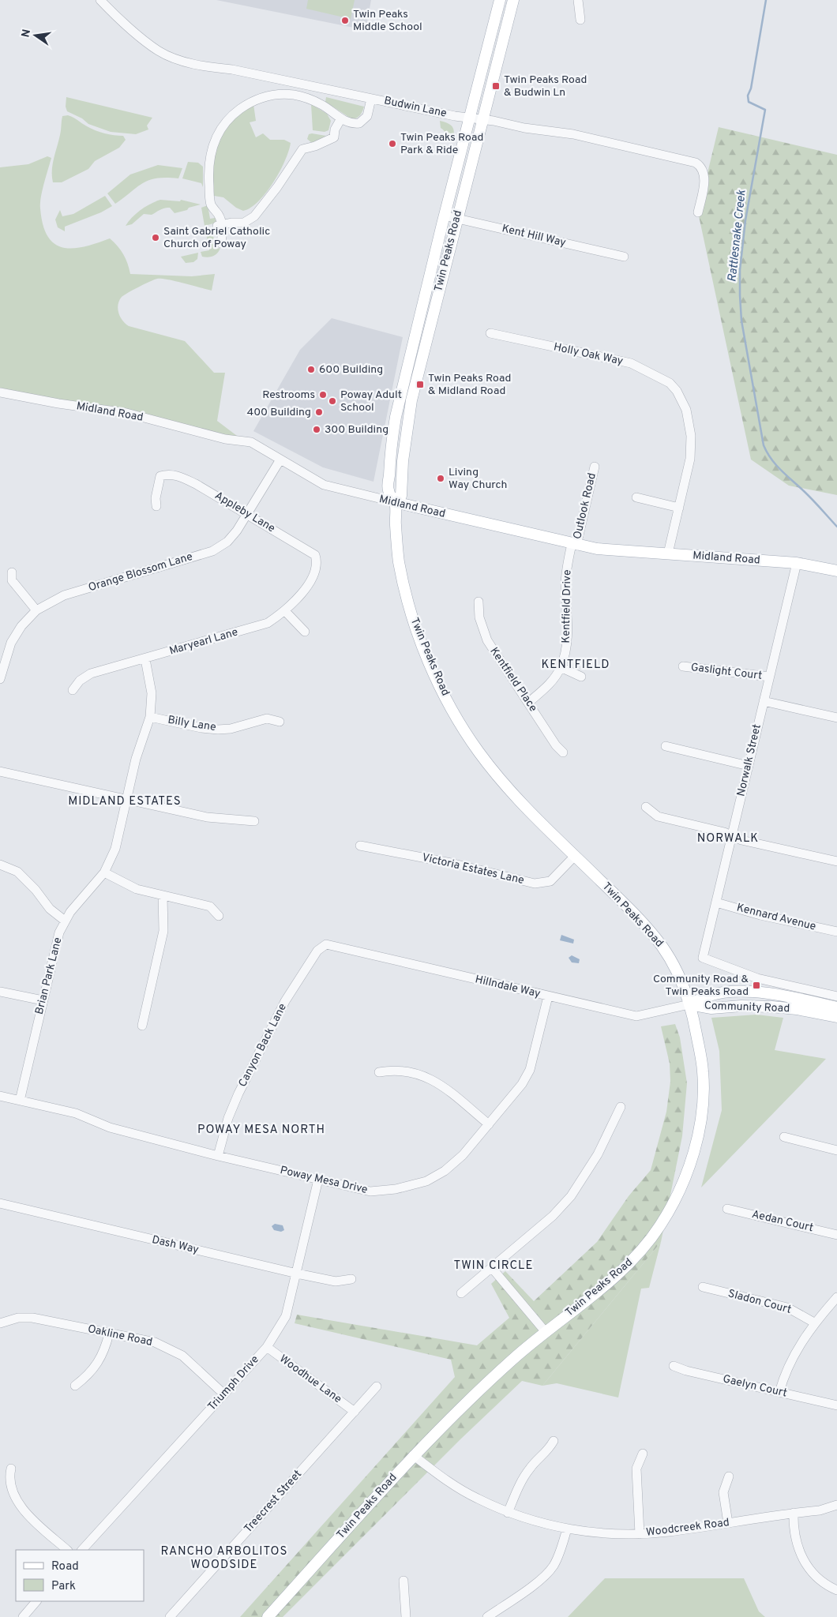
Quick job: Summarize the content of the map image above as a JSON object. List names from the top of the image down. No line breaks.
{"streets":{"main road":["Twin Peaks Road","Midland Road","Community Road"],"street":["Budwin Lane","Kent Hill Way","Holly Oak Way","Outlook Road","Appleby Lane","Orange Blossom Lane","Kentfield Drive","Maryearl Lane","Gaslight Court","Kentfield Place","Billy Lane","Norwalk Street","Victoria Estates Lane","Kennard Avenue","Brian Park Lane","Hillndale Way","Canyon Back Lane","Poway Mesa Drive","Aedan Court","Dash Way","Sladon Court","Oakline Road","Woodhue Lane","Triumph Drive","Gaelyn Court","Treecrest Street","Woodcreek Road"]},"crossings":[["Budwin Lane","Twin Peaks Road"],["Kent Hill Way","Twin Peaks Road"],["Twin Peaks Road","Midland Road"],["Twin Peaks Road","Victoria Estates Lane"],["Twin Peaks Road","Hillndale Way"],["Twin Peaks Road","Community Road"],["Twin Peaks Road","Woodcreek Road"],["Holly Oak Way","Midland Road"],["Midland Road","Outlook Road"],["Midland Road","Orange Blossom Lane"],["Midland Road","Kentfield Drive"],["Midland Road","Norwalk Street"],["Outlook Road","Kentfield Drive"],["Appleby Lane","Orange Blossom Lane"],["Appleby Lane","Maryearl Lane"],["Kentfield Drive","Kentfield Place"],["Maryearl Lane","Brian Park Lane"],["Gaslight Court","Norwalk Street"],["Billy Lane","Brian Park Lane"],["Norwalk Street","Kennard Avenue"],["Brian Park Lane","Poway Mesa Drive"],["Hillndale Way","Community Road"],["Hillndale Way","Canyon Back Lane"],["Hillndale Way","Poway Mesa Drive"],["Canyon Back Lane","Poway Mesa Drive"],["Poway Mesa Drive","Triumph Drive"],["Dash Way","Triumph Drive"],["Oakline Road","Triumph Drive"],["Woodhue Lane","Triumph Drive"],["Woodhue Lane","Treecrest Street"]],"districts":["KENTFIELD","MIDLAND ESTATES","NORWALK","POWAY MESA NORTH","TWIN CIRCLE","RANCHO ARBOLITOS WOODSIDE"],"water":["Rattlesnake Creek"],"places":{"other":["Twin Peaks Middle School","Twin Peaks Road Park & Ride","Saint Gabriel Catholic Church of Poway","600 Building","Restrooms","Poway Adult School","400 Building","300 Building","Living Way Church"],"transit":["Twin Peaks Road & Budwin Ln","Twin Peaks Road & Midland Road","Community Road & Twin Peaks Road"]},"legend":["Road","Park"],"north":"left"}
